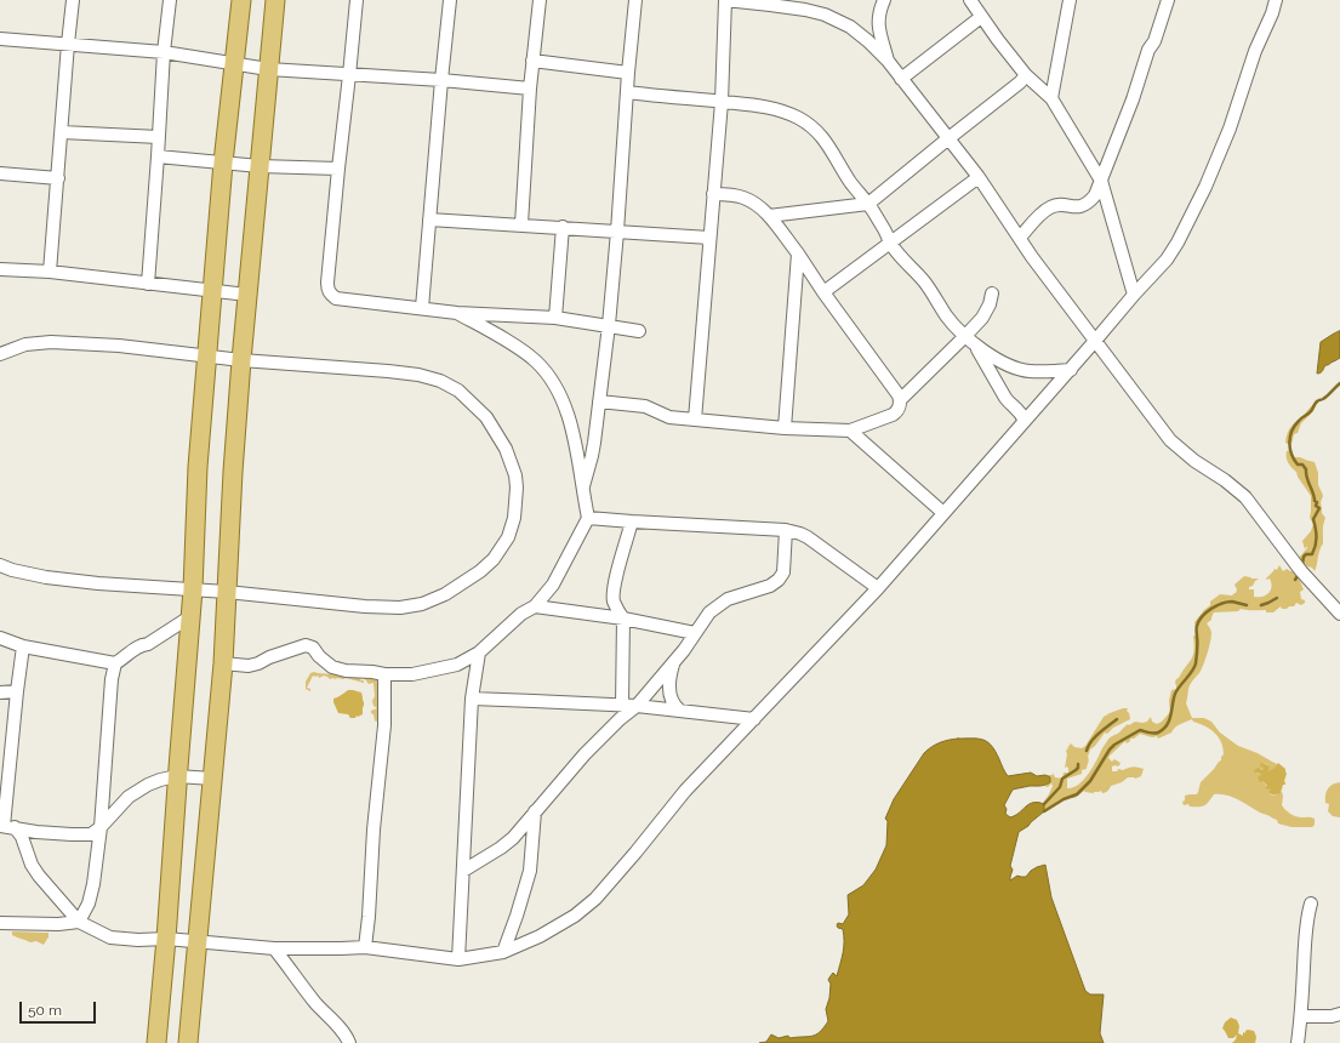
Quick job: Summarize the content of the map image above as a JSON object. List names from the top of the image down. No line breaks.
{"scale_bar":"50 m"}
